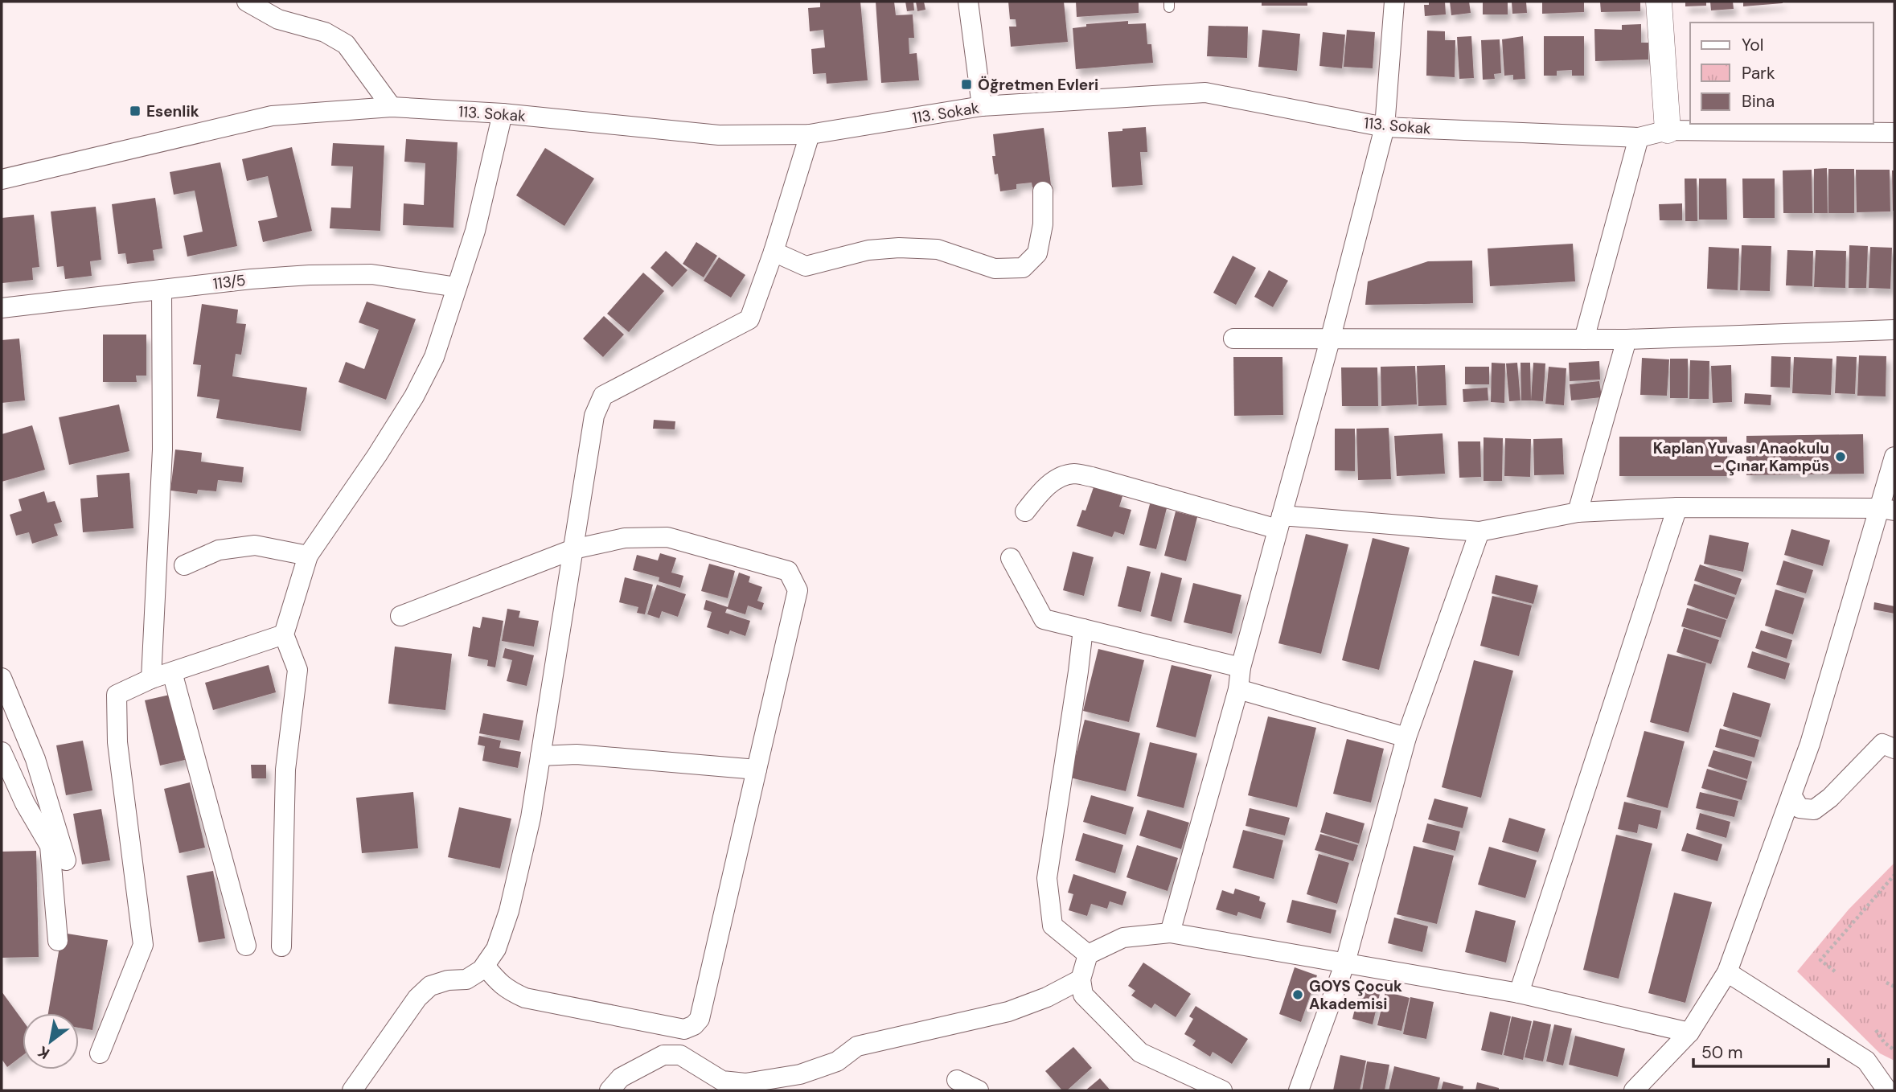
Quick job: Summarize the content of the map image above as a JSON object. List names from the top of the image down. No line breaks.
{"streets":{"street":["113. Sokak","113/5"]},"places":{"transit":["Öğretmen Evleri","Esenlik"],"other":["Kaplan Yuvası Anaokulu - Çınar Kampüs","GOYS Çocuk Akademisi"]},"legend":["Yol","Park","Bina"],"scale_bar":"50 m","north":"bottom left"}
